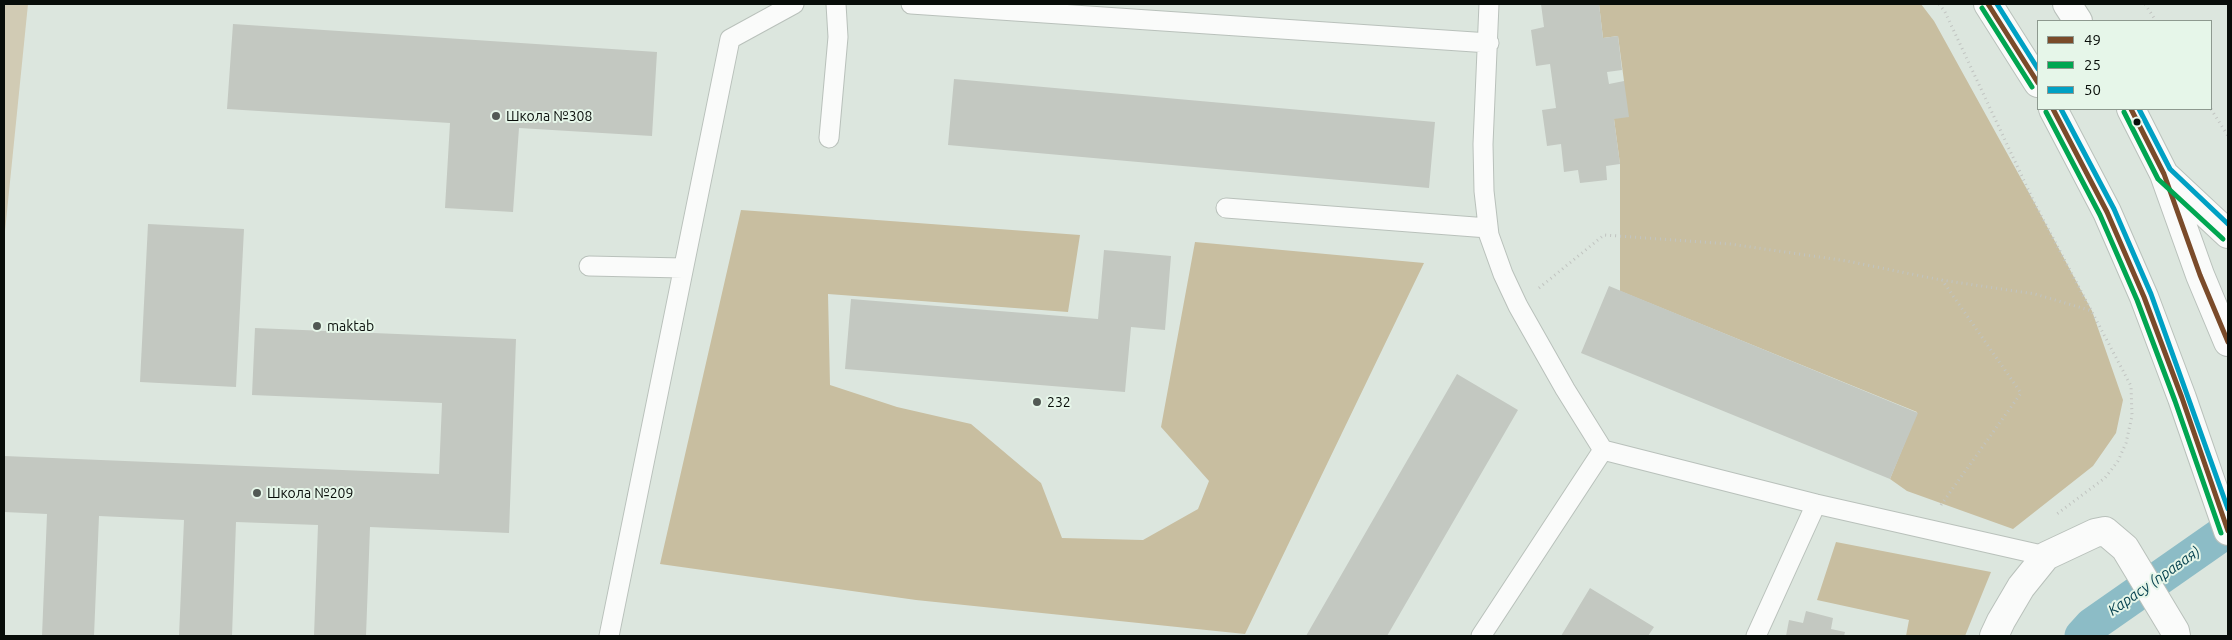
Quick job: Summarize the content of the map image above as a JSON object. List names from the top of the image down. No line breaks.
{"water":["Карасу (правая)"],"places":["Школа №308","maktab","232","Школа №209"],"lines":["transit line 49","transit line 50","transit line 25"],"legend":["49","25","50"]}
